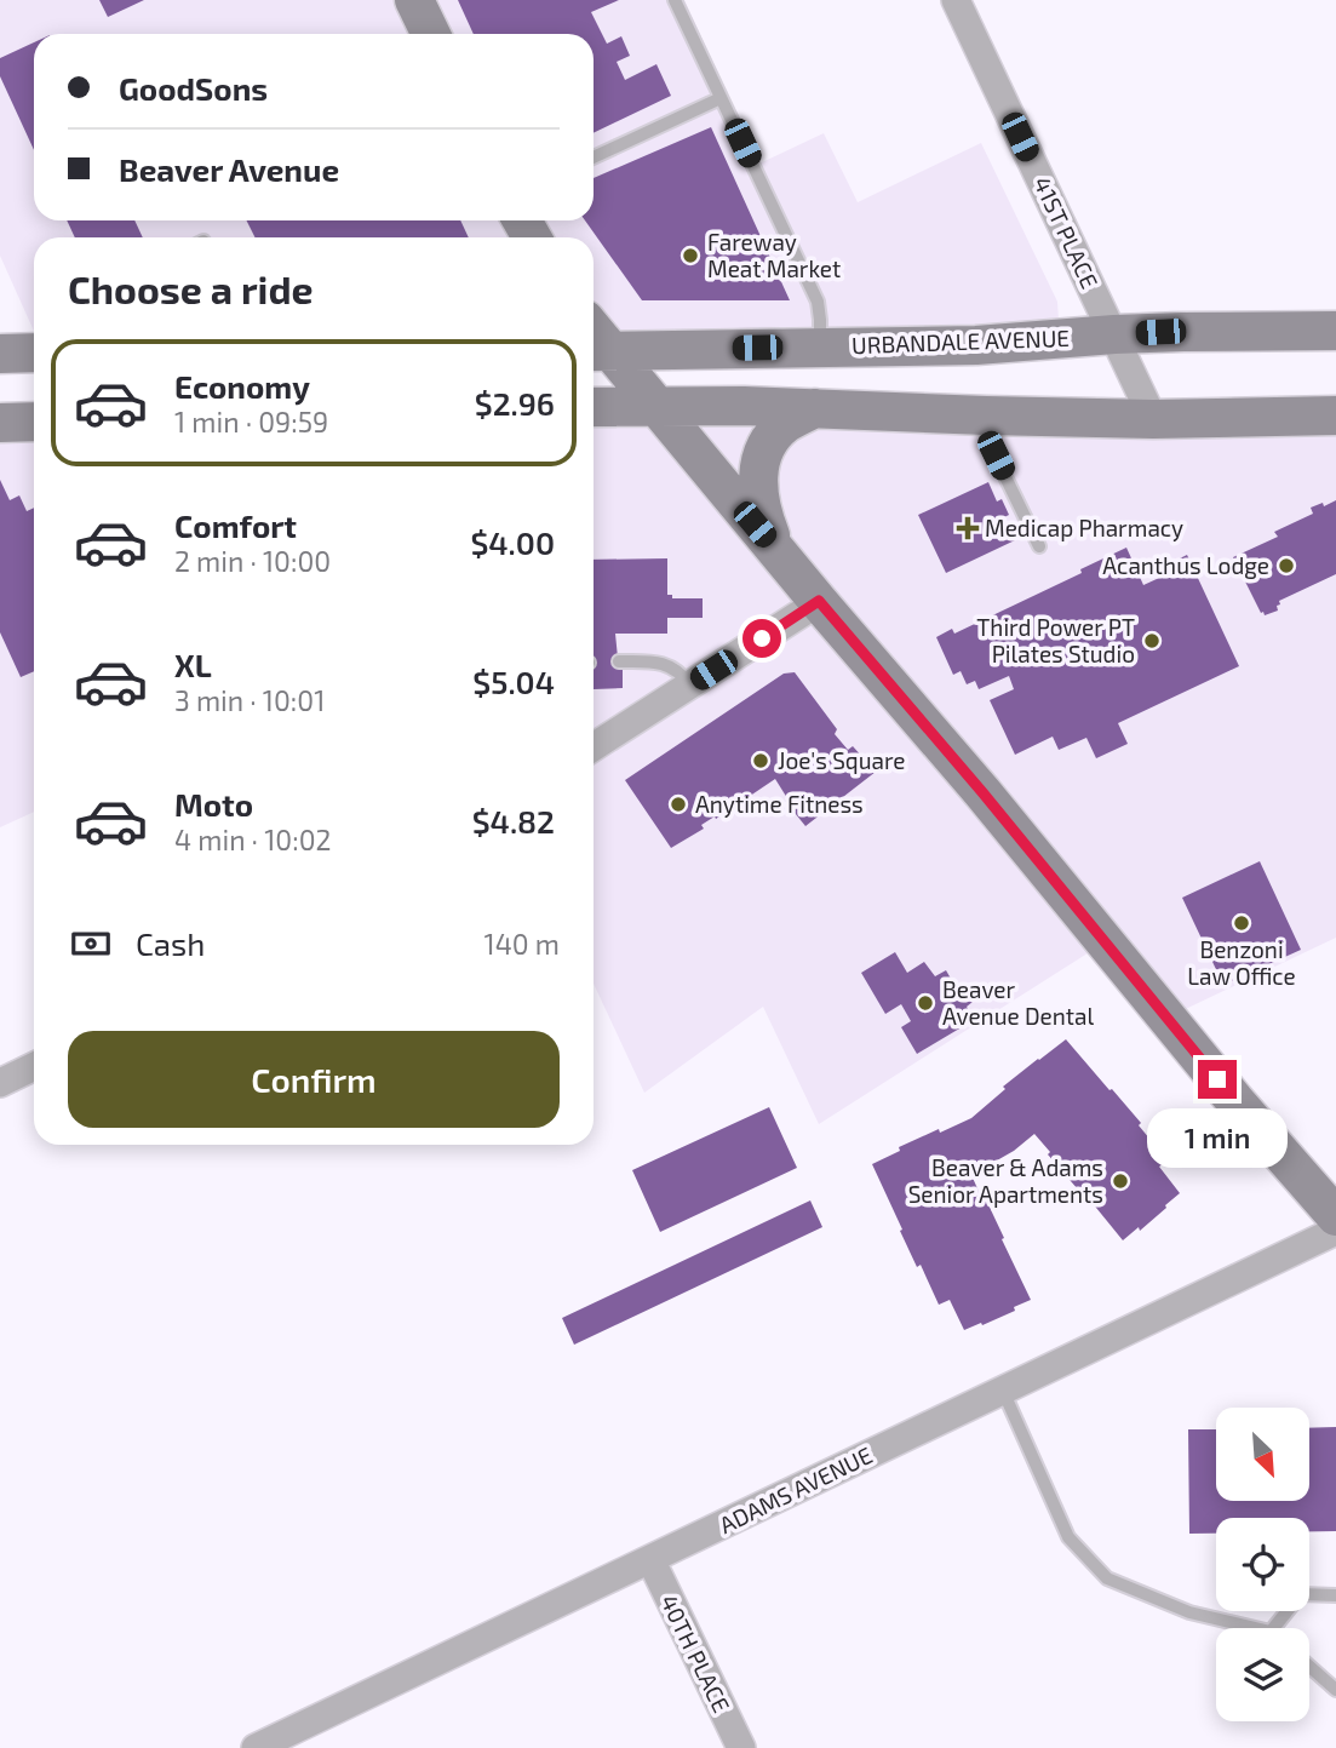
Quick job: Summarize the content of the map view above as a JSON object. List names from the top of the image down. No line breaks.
{"streets":{"street":["41ST PLACE","URBANDALE AVENUE","ADAMS AVENUE","40TH PLACE"]},"crossings":[["41ST PLACE","URBANDALE AVENUE"],["ADAMS AVENUE","40TH PLACE"]],"places":{"other":["Fareway Meat Market","Acanthus Lodge","Third Power PT Pilates Studio","Joe's Square","Anytime Fitness","Benzoni Law Office","Beaver Avenue Dental","Beaver & Adams Senior Apartments"],"health":["Medicap Pharmacy"]},"north":"bottom right","page":{"banner":["GoodSons","Beaver Avenue"],"heading":"Choose a ride","list":[{"name":"Economy","note":"1 min · 09:59","value":"$2.96"},{"name":"Comfort","note":"2 min · 10:00","value":"$4.00"},{"name":"XL","note":"3 min · 10:01","value":"$5.04"},{"name":"Moto","note":"4 min · 10:02","value":"$4.82"}],"pay":["Cash","140 m"],"buttons":"Confirm","bubble":"1 min"}}
